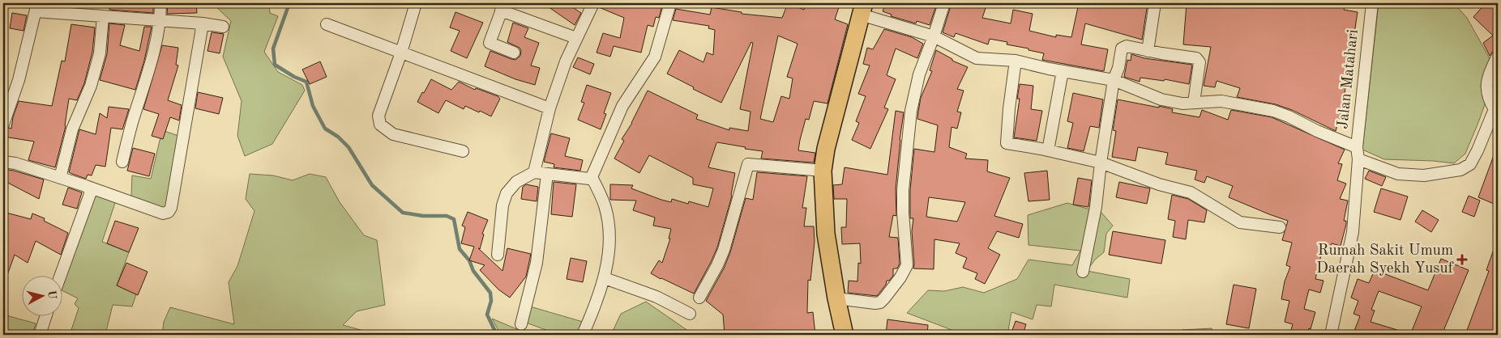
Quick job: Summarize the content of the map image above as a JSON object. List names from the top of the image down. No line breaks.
{"streets":{"street":["Jalan Matahari"]},"places":{"health":["Rumah Sakit Umum Daerah Syekh Yusuf"]},"north":"right"}
